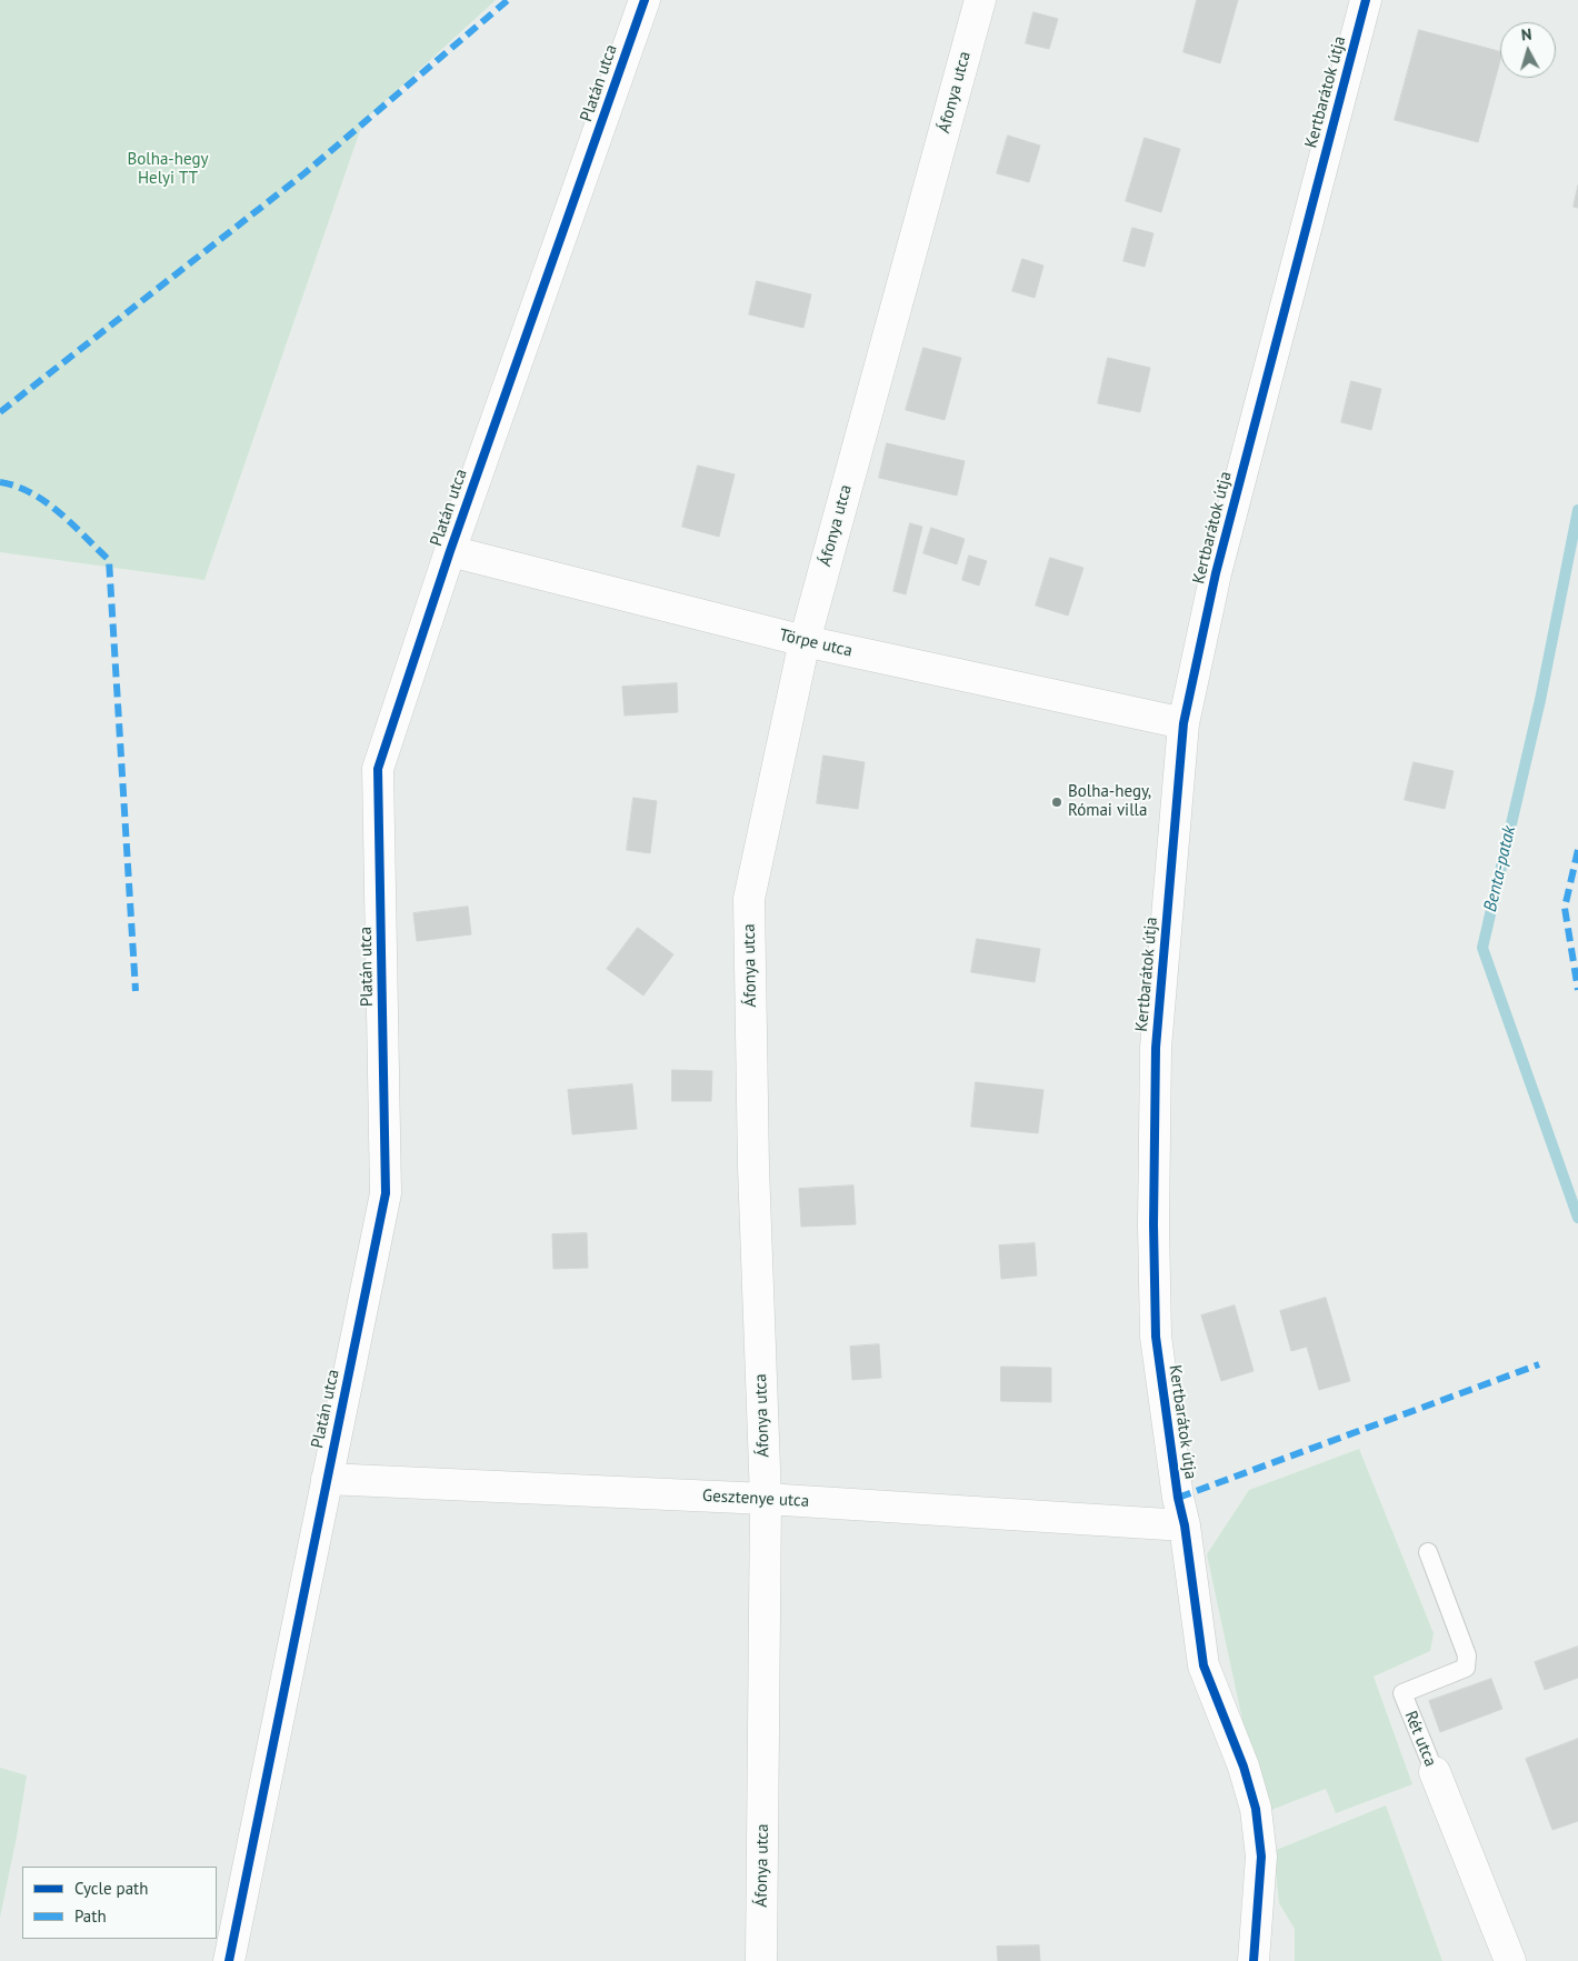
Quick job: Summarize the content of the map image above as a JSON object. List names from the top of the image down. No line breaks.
{"streets":{"street":["Platán utca","Áfonya utca","Kertbarátok útja","Törpe utca","Gesztenye utca","Rét utca"]},"crossings":[["Platán utca","Törpe utca"],["Platán utca","Gesztenye utca"],["Áfonya utca","Törpe utca"],["Áfonya utca","Gesztenye utca"],["Kertbarátok útja","Törpe utca"],["Kertbarátok útja","Gesztenye utca"]],"water":["Benta-patak"],"parks":["Bolha-hegy Helyi TT"],"places":["Bolha-hegy, Római villa"],"legend":["Cycle path","Path"],"north":"top"}
